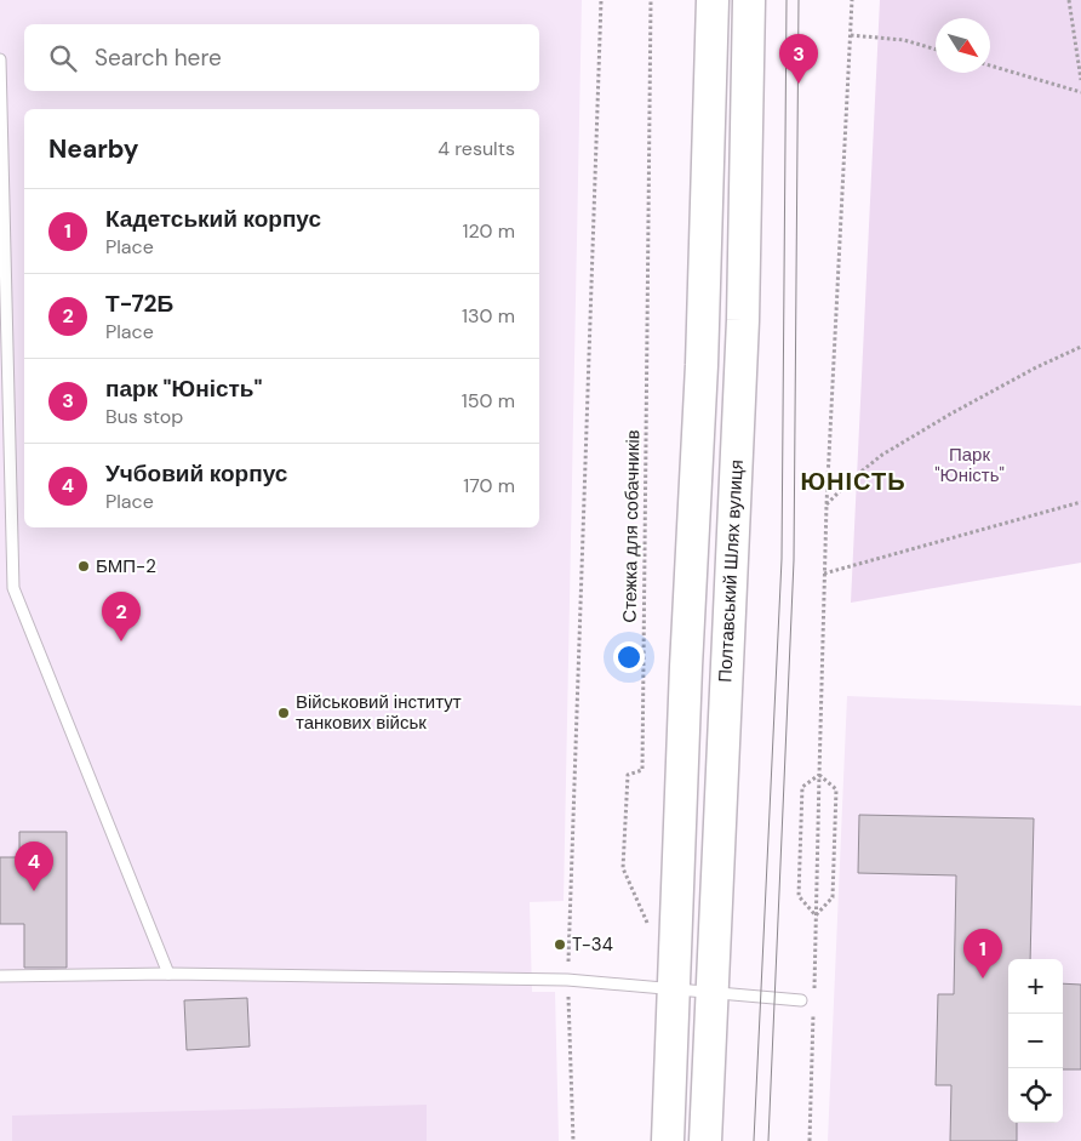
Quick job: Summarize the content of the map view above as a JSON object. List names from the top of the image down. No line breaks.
{"streets":{"main road":["Полтавський Шлях вулиця"],"path":["Стежка для собачників"]},"districts":["ЮНІСТЬ"],"parks":["Парк \"Юність\""],"places":["БМП-2","Військовий інститут танкових військ","T-34"],"north":"bottom right","page":{"search":"Search here","pins":["3","2","4","1"],"heading":["Nearby","4 results"],"list":[{"mark":"1","name":"Кадетський корпус","note":"Place","value":"120 m"},{"mark":"2","name":"Т-72Б","note":"Place","value":"130 m"},{"mark":"3","name":"парк \"Юність\"","note":"Bus stop","value":"150 m"},{"mark":"4","name":"Учбовий корпус","note":"Place","value":"170 m"}],"map_buttons":["+","−"]}}
